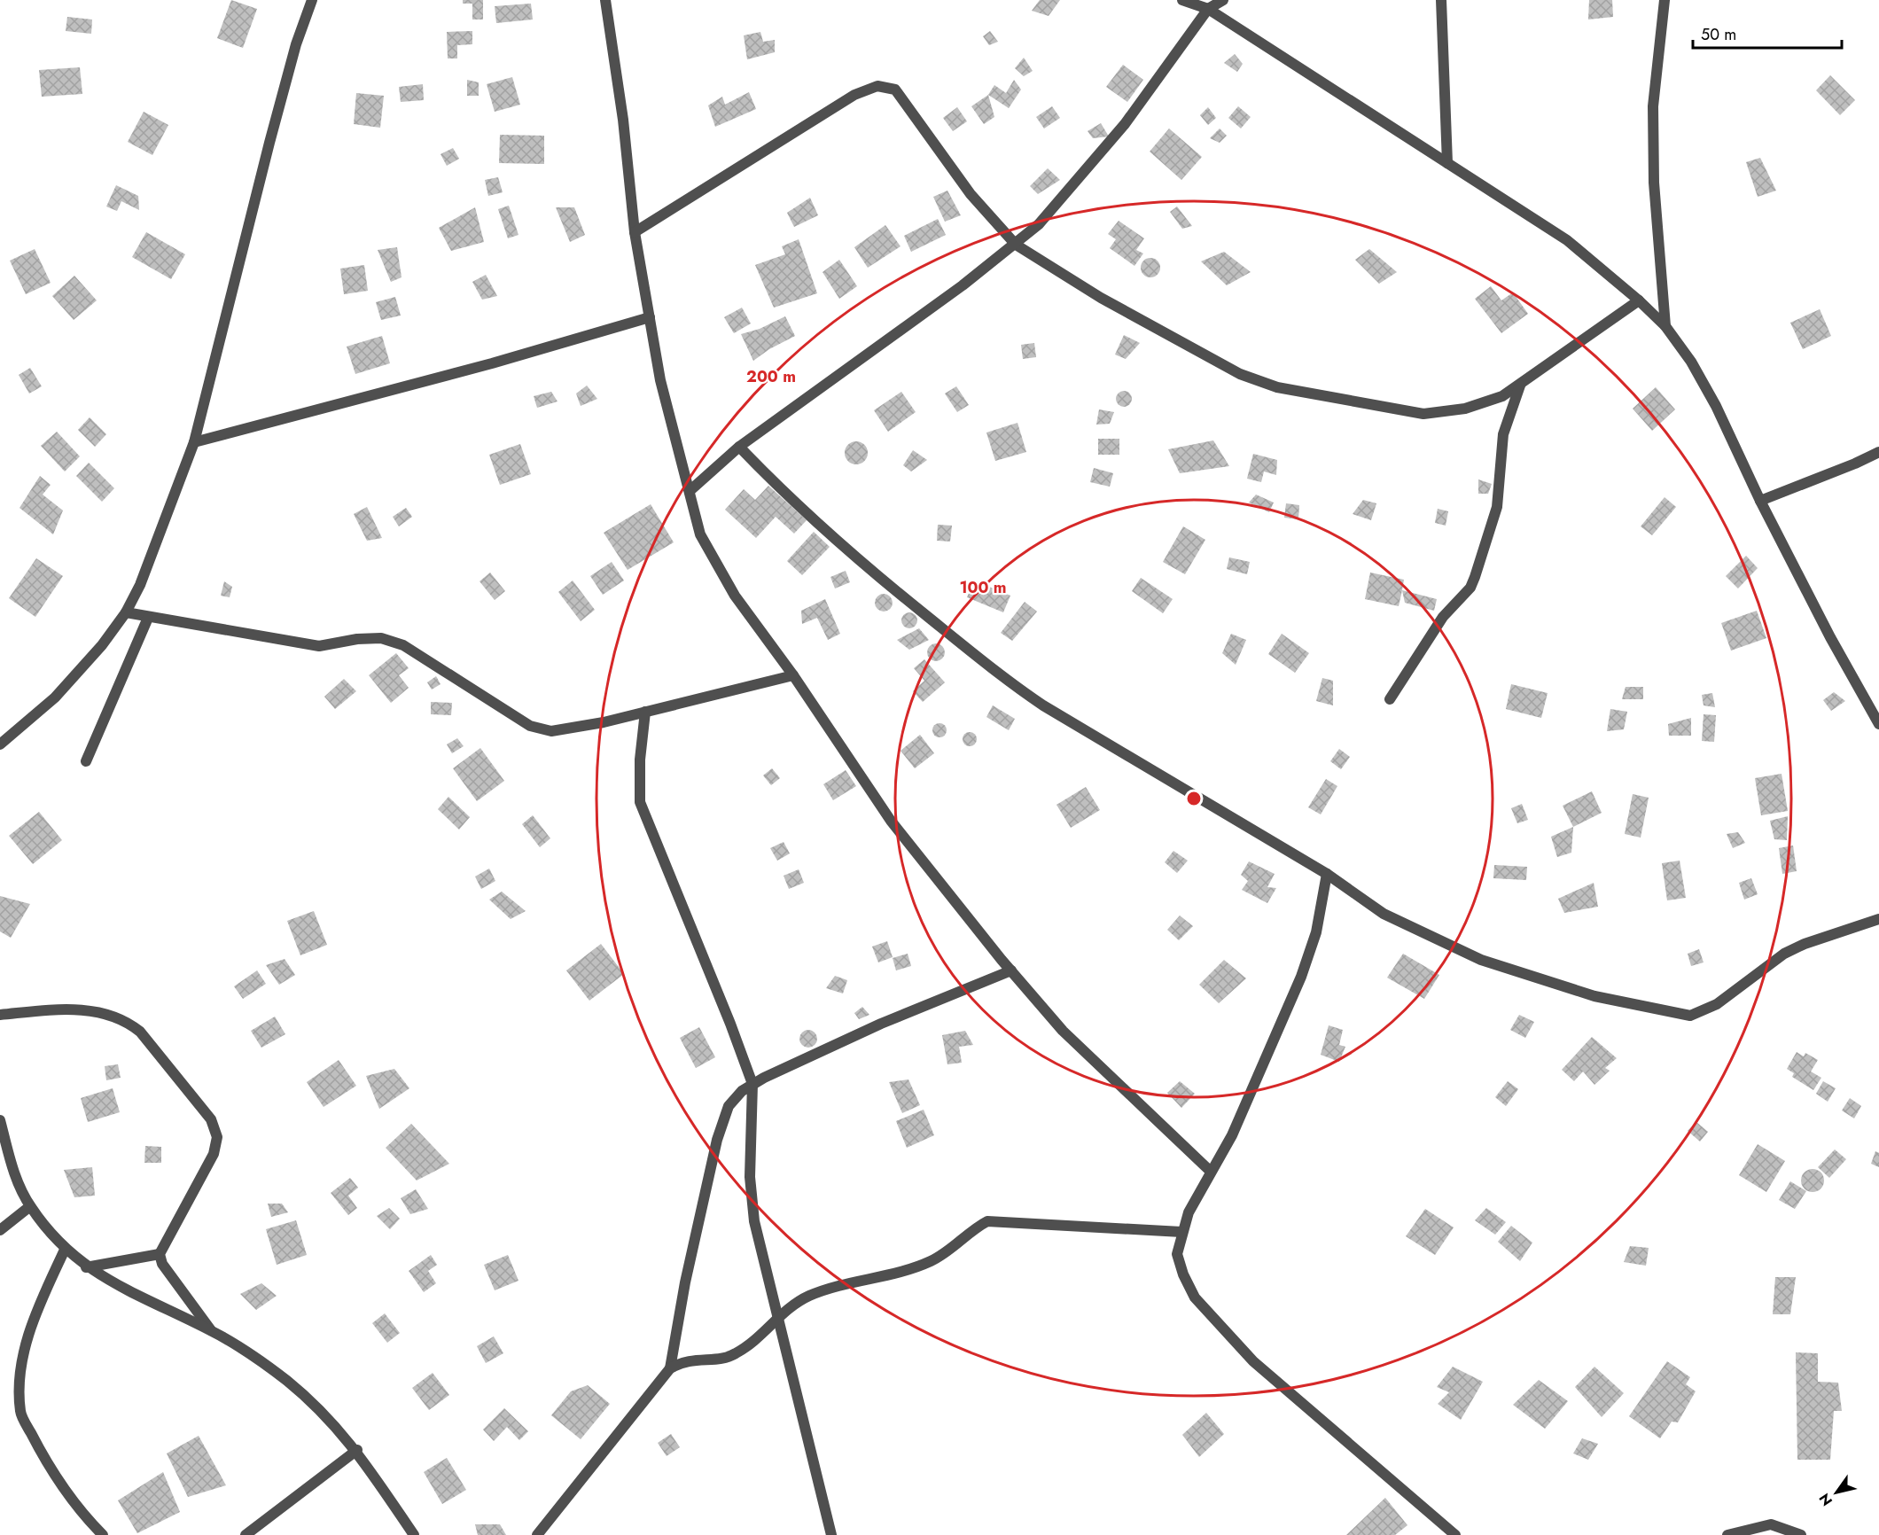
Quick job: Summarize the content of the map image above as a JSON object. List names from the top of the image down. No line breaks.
{"scale_bar":"50 m","north":"bottom left","rings":["200 m","100 m"]}
